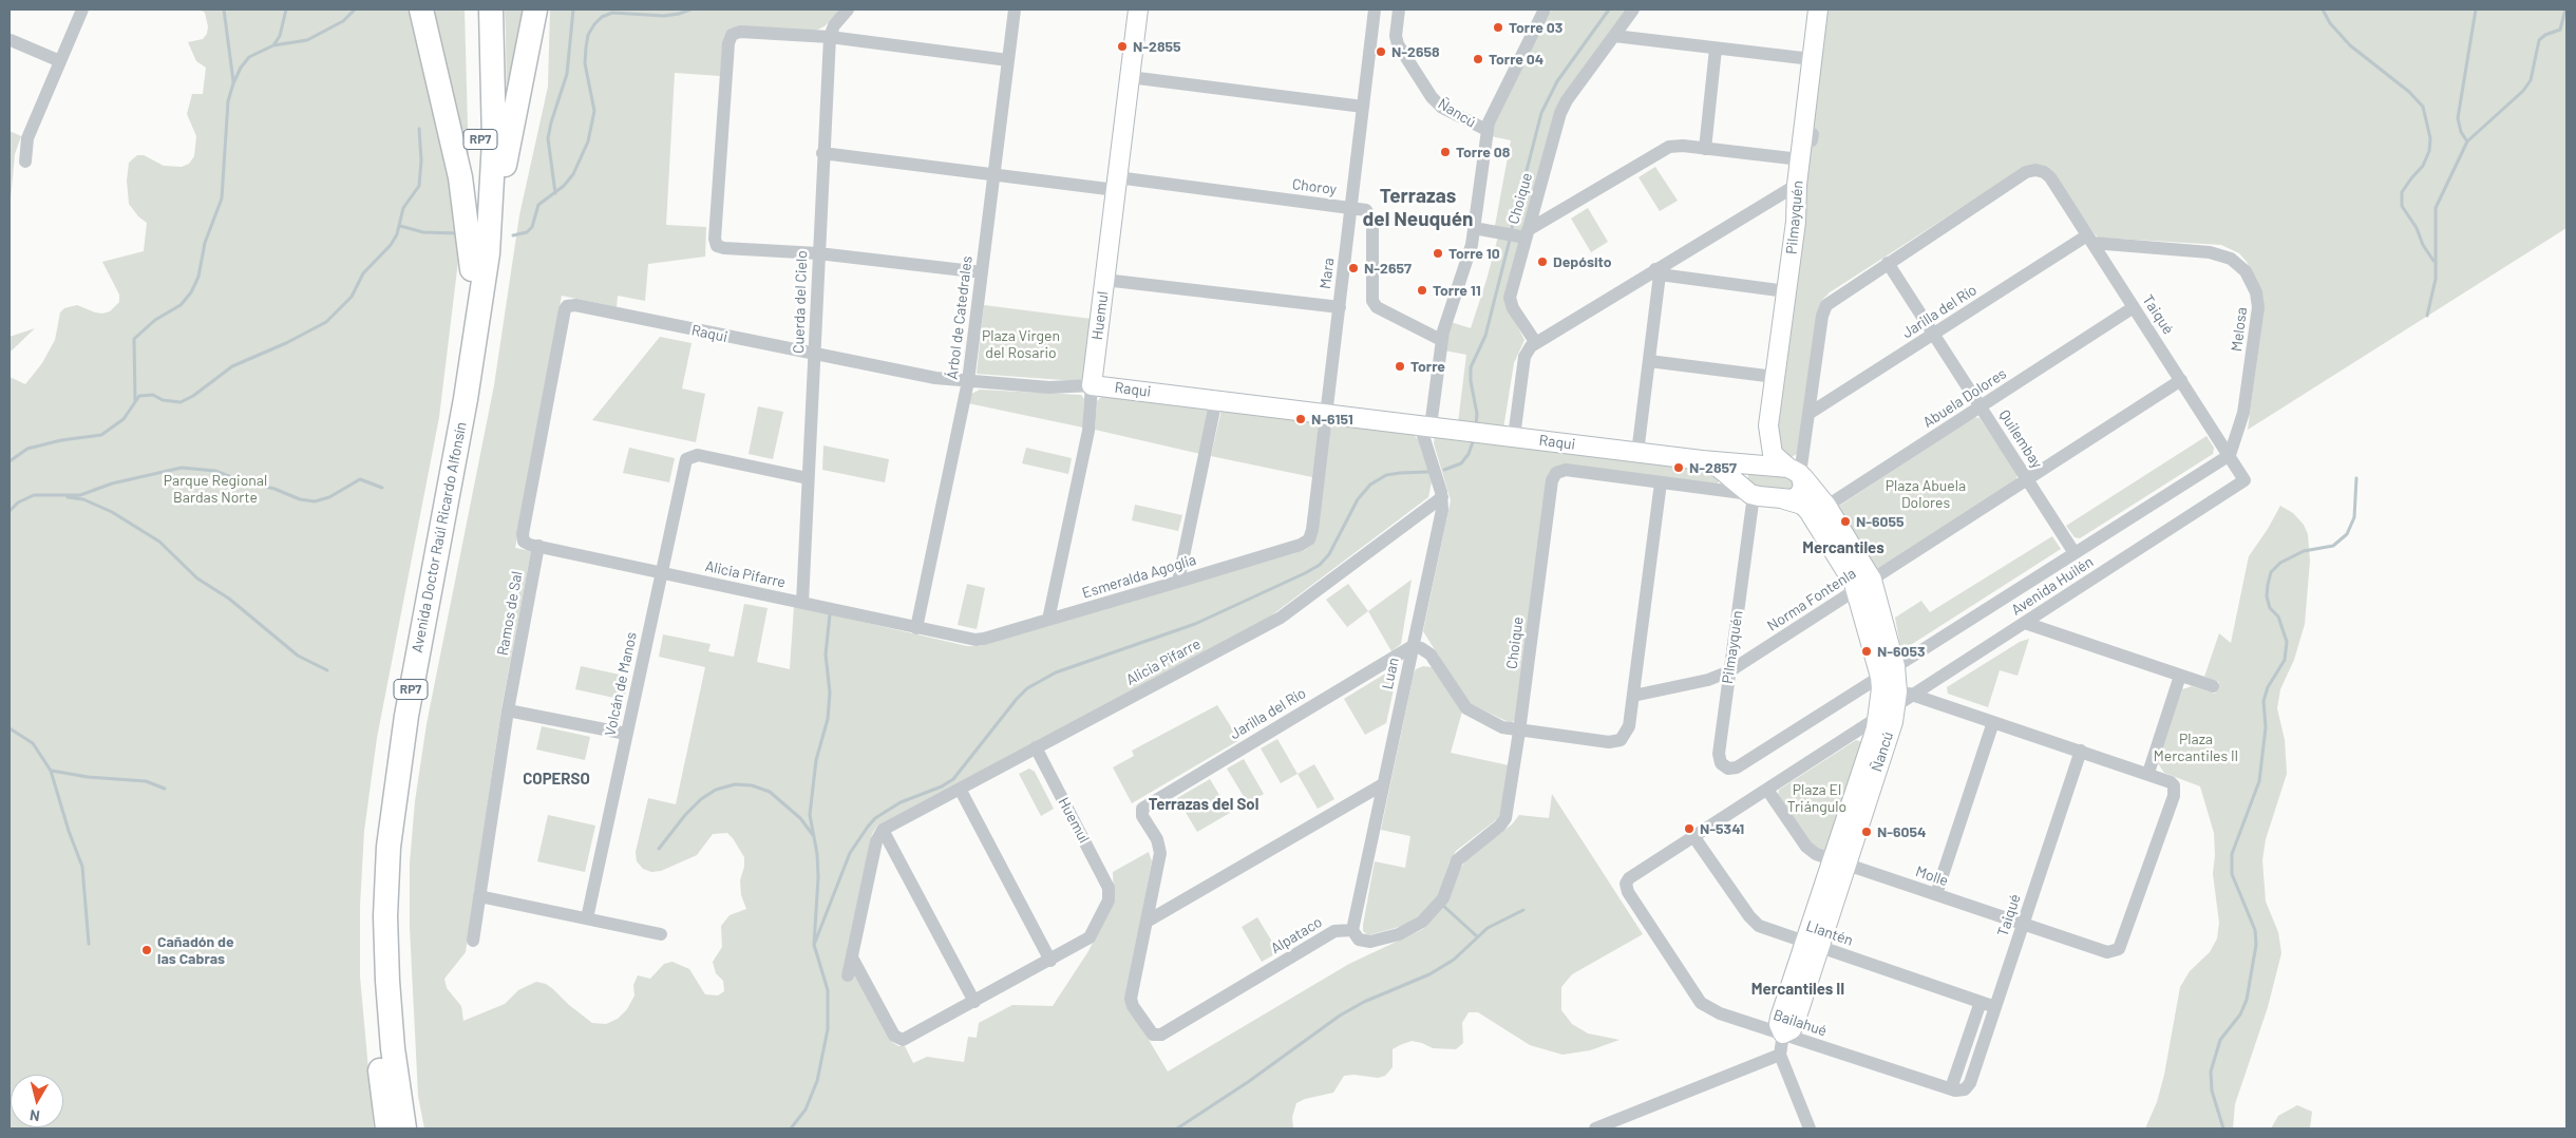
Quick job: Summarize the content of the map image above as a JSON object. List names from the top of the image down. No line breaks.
{"streets":{"highway":["RP7","Avenida Doctor Raúl Ricardo Alfonsín"],"street":["Ñancú","Choroy","Choique","Pilmayquén","Mara","Cuerda del Cielo","Jarilla del Río","Taiqué","Huemul","Árbol de Catedrales","Melosa","Raqui","Abuela Dolores","Quilembay","Alicia Pifarre","Esmeralda Agoglia","Avenida Huilén","Norma Fontenla","Ramos de Sal","Luan","Volcán de Manos","Molle","Llantén","Alpataco","Bailahué"]},"crossings":[["Ñancú","Pilmayquén"],["Ñancú","Raqui"],["Ñancú","Abuela Dolores"],["Ñancú","Avenida Huilén"],["Ñancú","Norma Fontenla"],["Ñancú","Luan"],["Ñancú","Molle"],["Ñancú","Llantén"],["Ñancú","Bailahué"],["Choroy","Mara"],["Choroy","Cuerda del Cielo"],["Choroy","Huemul"],["Choroy","Árbol de Catedrales"],["Choroy","Luan"],["Choique","Raqui"],["Choique","Luan"],["Choique","Alpataco"],["Pilmayquén","Raqui"],["Pilmayquén","Avenida Huilén"],["Pilmayquén","Norma Fontenla"],["Mara","Raqui"],["Mara","Esmeralda Agoglia"],["Cuerda del Cielo","Raqui"],["Cuerda del Cielo","Alicia Pifarre"],["Cuerda del Cielo","Volcán de Manos"],["Jarilla del Río","Taiqué"],["Jarilla del Río","Melosa"],["Jarilla del Río","Quilembay"],["Jarilla del Río","Luan"],["Jarilla del Río","Alpataco"],["Taiqué","Melosa"],["Taiqué","Abuela Dolores"],["Taiqué","Quilembay"],["Taiqué","Avenida Huilén"],["Taiqué","Norma Fontenla"],["Taiqué","Molle"],["Taiqué","Llantén"],["Taiqué","Bailahué"],["Huemul","Raqui"],["Huemul","Alicia Pifarre"],["Huemul","Esmeralda Agoglia"],["Árbol de Catedrales","Raqui"],["Árbol de Catedrales","Alicia Pifarre"],["Melosa","Avenida Huilén"],["Raqui","Alicia Pifarre"],["Raqui","Ramos de Sal"],["Raqui","Luan"],["Abuela Dolores","Quilembay"],["Quilembay","Avenida Huilén"],["Quilembay","Norma Fontenla"],["Alicia Pifarre","Esmeralda Agoglia"],["Alicia Pifarre","Ramos de Sal"],["Alicia Pifarre","Luan"],["Alicia Pifarre","Volcán de Manos"],["Luan","Alpataco"],["Llantén","Bailahué"]],"districts":["Terrazas del Neuquén","Mercantiles","COPERSO","Terrazas del Sol","Mercantiles II"],"parks":["Plaza Virgen del Rosario","Parque Regional Bardas Norte","Plaza Abuela Dolores","Plaza Mercantiles II","Plaza El Triángulo"],"places":["Torre 03","N-2855","N-2658","Torre 04","Torre 08","Torre 10","Depósito","N-2657","Torre 11","Torre","N-6151","N-2857","N-6055","N-6053","N-5341","N-6054","Cañadón de las Cabras"],"north":"bottom"}
